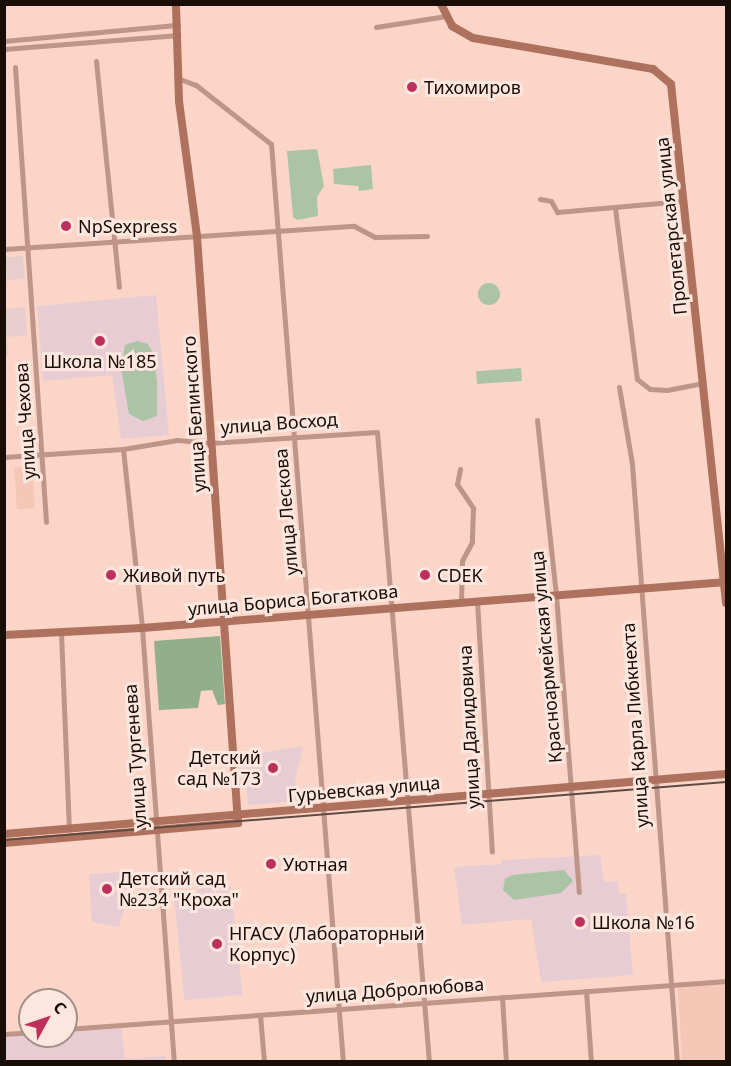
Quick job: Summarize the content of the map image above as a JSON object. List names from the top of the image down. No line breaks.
{"streets":{"street":["Пролетарская улица","улица Белинского","улица Чехова","улица Восход","улица Лескова","улица Бориса Богаткова","Красноармейская улица","улица Карла Либкнехта","улица Далидовича","улица Тургенева","Гурьевская улица","улица Добролюбова"]},"crossings":[["Пролетарская улица","улица Бориса Богаткова"],["улица Белинского","улица Восход"],["улица Белинского","улица Лескова"],["улица Белинского","улица Бориса Богаткова"],["улица Белинского","Гурьевская улица"],["улица Чехова","улица Восход"],["улица Восход","улица Лескова"],["улица Восход","улица Бориса Богаткова"],["улица Восход","улица Тургенева"],["улица Лескова","улица Бориса Богаткова"],["улица Лескова","Гурьевская улица"],["улица Лескова","улица Добролюбова"],["улица Бориса Богаткова","Красноармейская улица"],["улица Бориса Богаткова","улица Карла Либкнехта"],["улица Бориса Богаткова","улица Далидовича"],["улица Бориса Богаткова","улица Тургенева"],["Красноармейская улица","Гурьевская улица"],["улица Карла Либкнехта","Гурьевская улица"],["улица Карла Либкнехта","улица Добролюбова"],["улица Далидовича","Гурьевская улица"],["улица Тургенева","Гурьевская улица"],["улица Тургенева","улица Добролюбова"]],"places":["Тихомиров","NpSexpress","Школа №185","Живой путь","CDEK","Детский сад №173","Уютная","Детский сад №234 \"Кроха\"","Школа №16","НГАСУ (Лабораторный Корпус)"],"north":"top right"}
